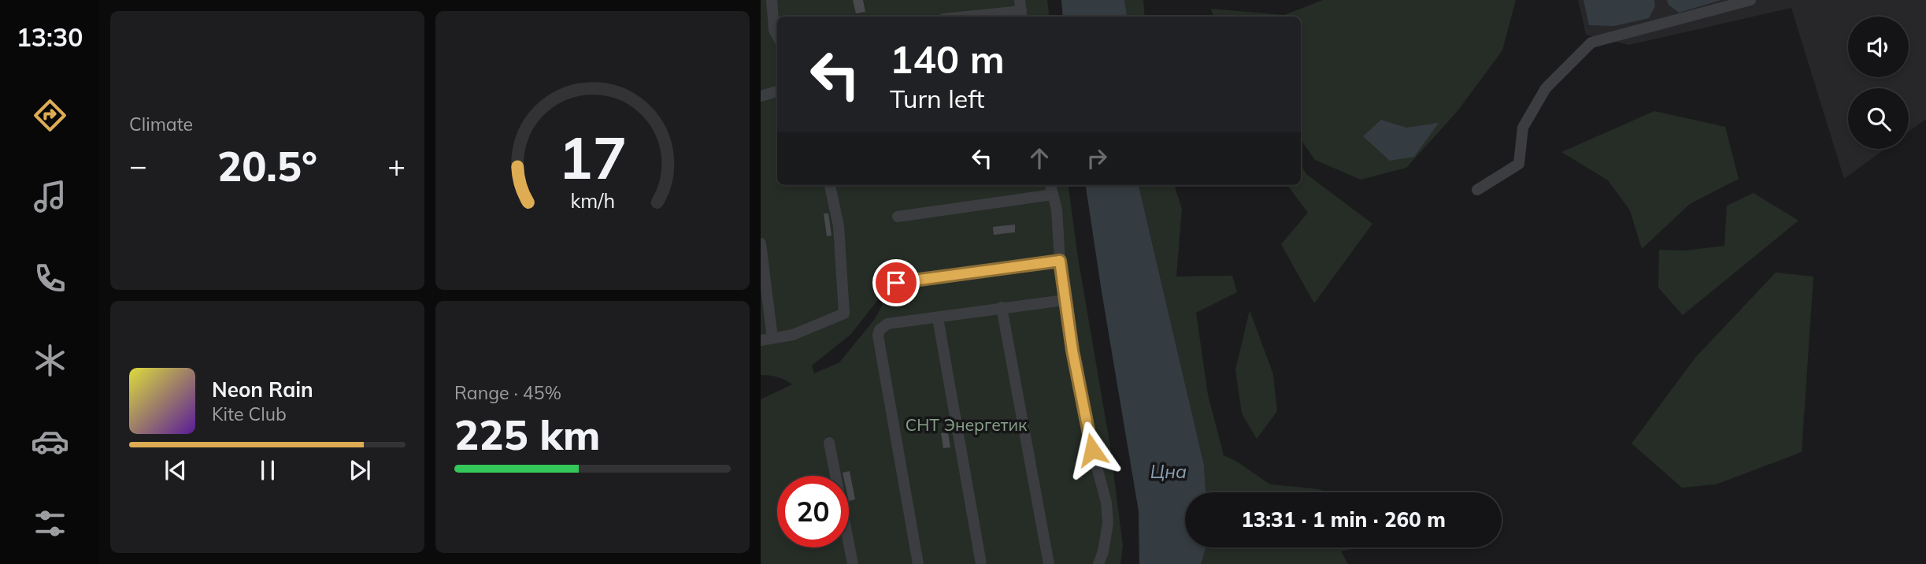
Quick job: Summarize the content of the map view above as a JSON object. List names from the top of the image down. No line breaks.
{"water":["Цна"],"parks":["СНТ Энергетик"],"page":{"tabs":"13:30","tile":["Climate",["Range · 45%","225 km"]],"turn":["140 m","Turn left"],"heat":["−","20.5°","+"],"song":["Neon Rain","Kite Club"],"limit":"20","trip":"13:31 · 1 min · 260 m","gauge":["17","km/h"]}}
